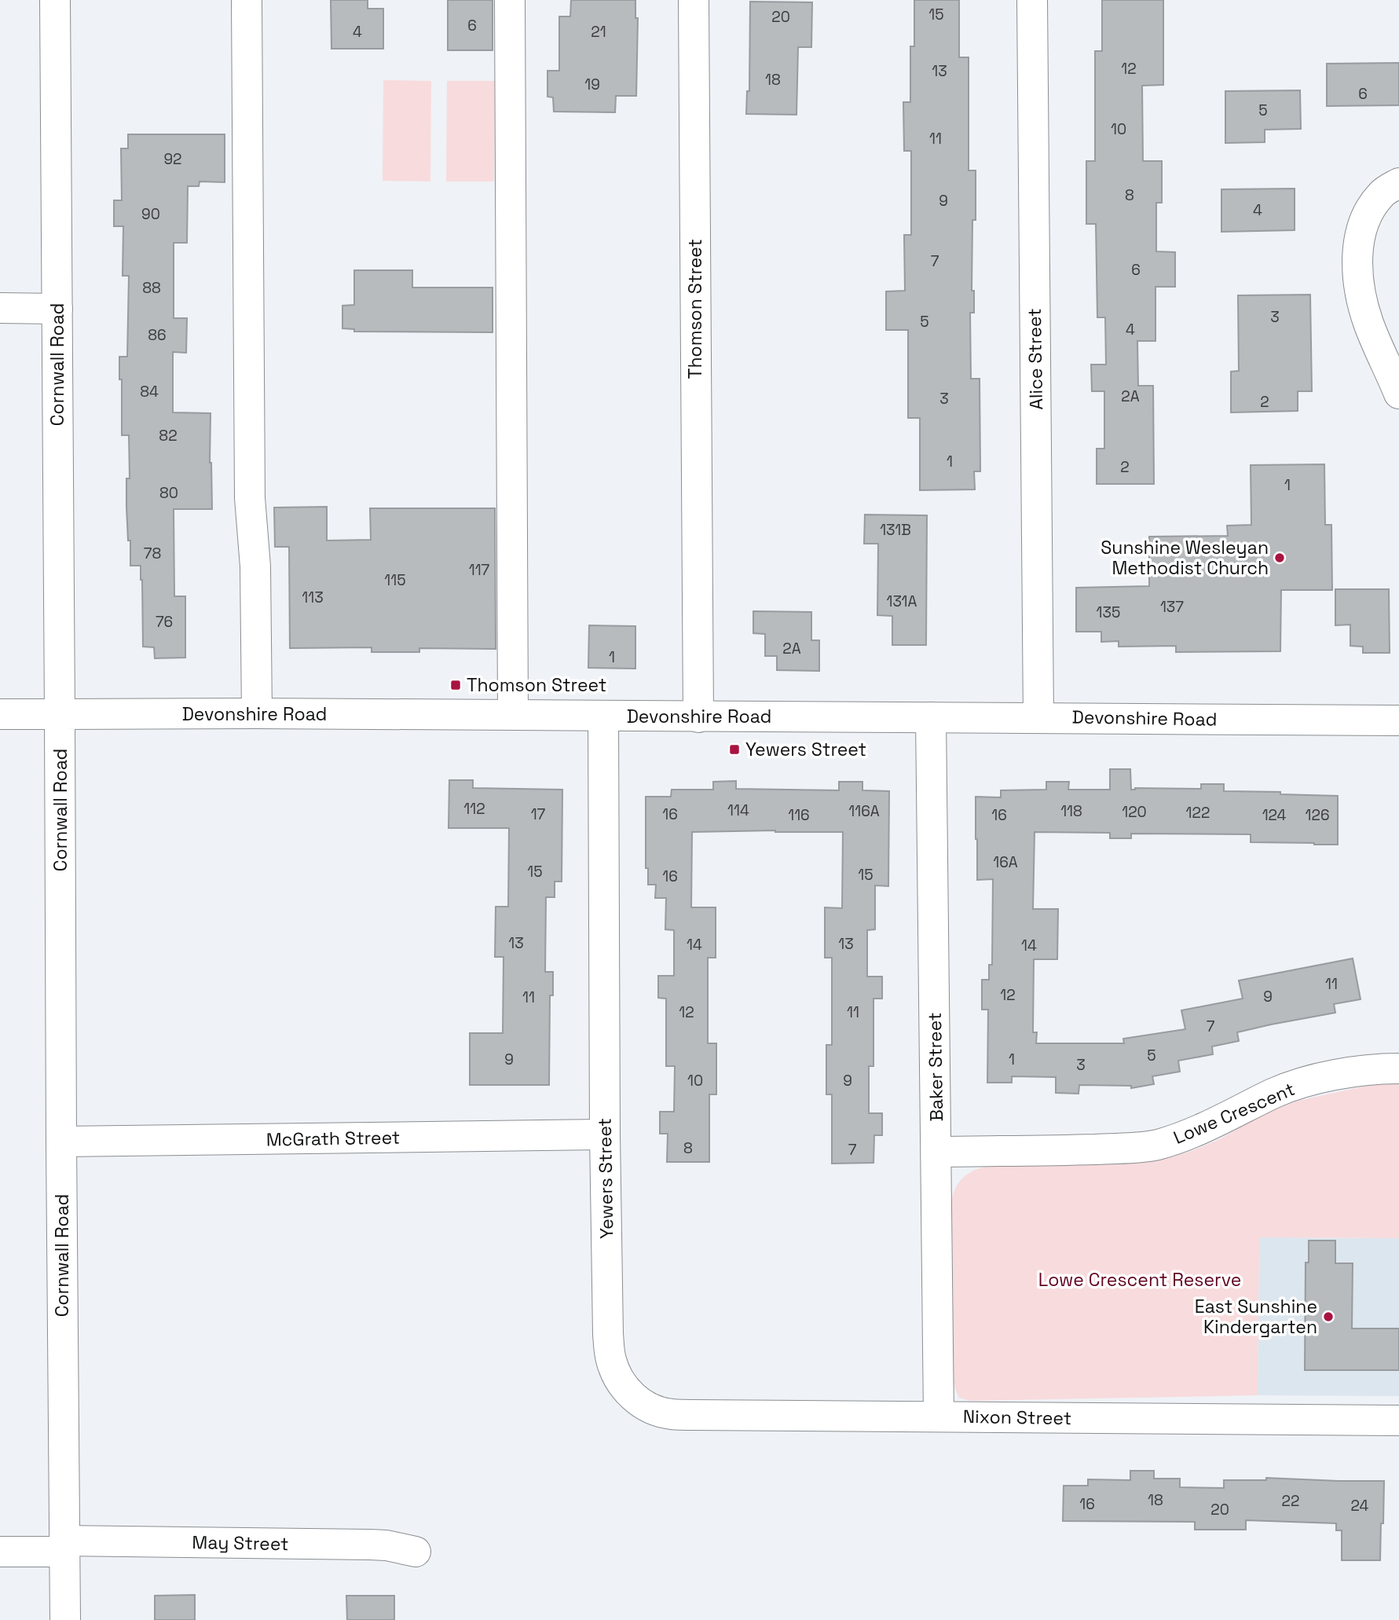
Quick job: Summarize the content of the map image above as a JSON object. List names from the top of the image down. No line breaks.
{"streets":{"street":["Thomson Street","Alice Street","Cornwall Road","Devonshire Road","Baker Street","Lowe Crescent","McGrath Street","Yewers Street","Nixon Street","May Street"]},"crossings":[["Thomson Street","Devonshire Road"],["Alice Street","Devonshire Road"],["Cornwall Road","Devonshire Road"],["Cornwall Road","McGrath Street"],["Cornwall Road","May Street"],["Devonshire Road","Baker Street"],["Devonshire Road","Yewers Street"],["Baker Street","Lowe Crescent"],["Baker Street","Nixon Street"],["McGrath Street","Yewers Street"],["Yewers Street","Nixon Street"]],"parks":["Lowe Crescent Reserve"],"places":{"other":["Sunshine Wesleyan Methodist Church","East Sunshine Kindergarten"],"transit":["Thomson Street","Yewers Street"]},"house_numbers":["15","20","6","4","21","12","13","18","19","6","5","10","11","92","8","9","4","90","7","6","88","3","5","4","86","84","2A","3","2","82","1","2","1","80","131B","78","117","115","113","131A","137","135","76","2A","1","112","114","116A","118","120","122","17","16","116","16","124","126","16A","15","15","16","13","13","14","14","11","12","9","11","12","11","7","5","9","1","3","10","9","8","7","18","22","16","24","20"]}
